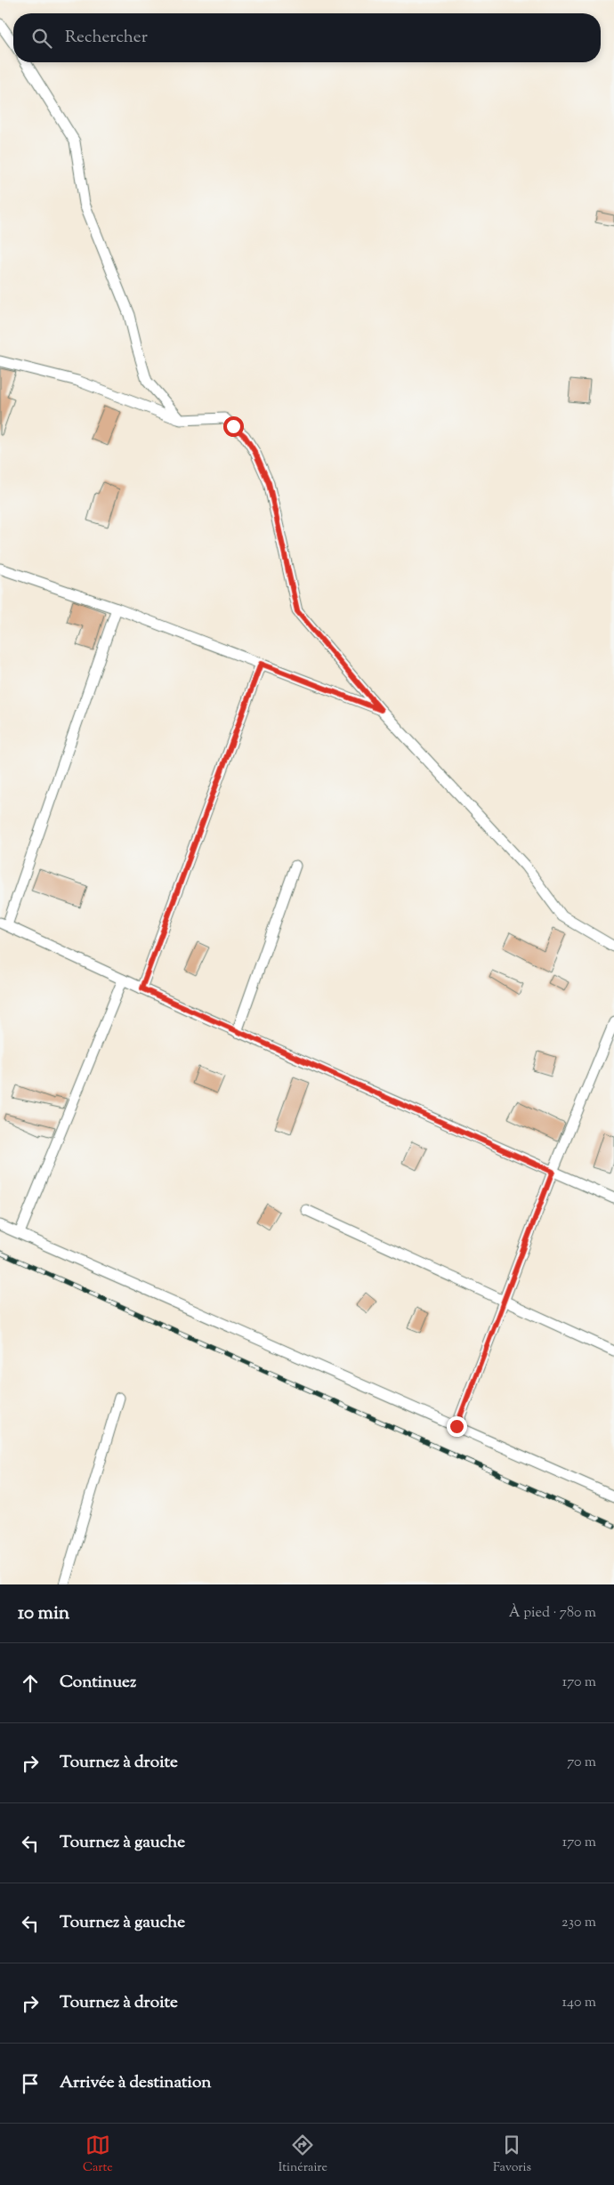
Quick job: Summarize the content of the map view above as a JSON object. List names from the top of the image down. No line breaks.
{"page":{"search":"Rechercher","heading":["10 min","À pied · 780 m"],"list":[["Continuez","170 m"],["Tournez à droite","70 m"],["Tournez à gauche","170 m"],["Tournez à gauche","230 m"],["Tournez à droite","140 m"],"Arrivée à destination"],"nav":["Carte","Itinéraire","Favoris"]}}
